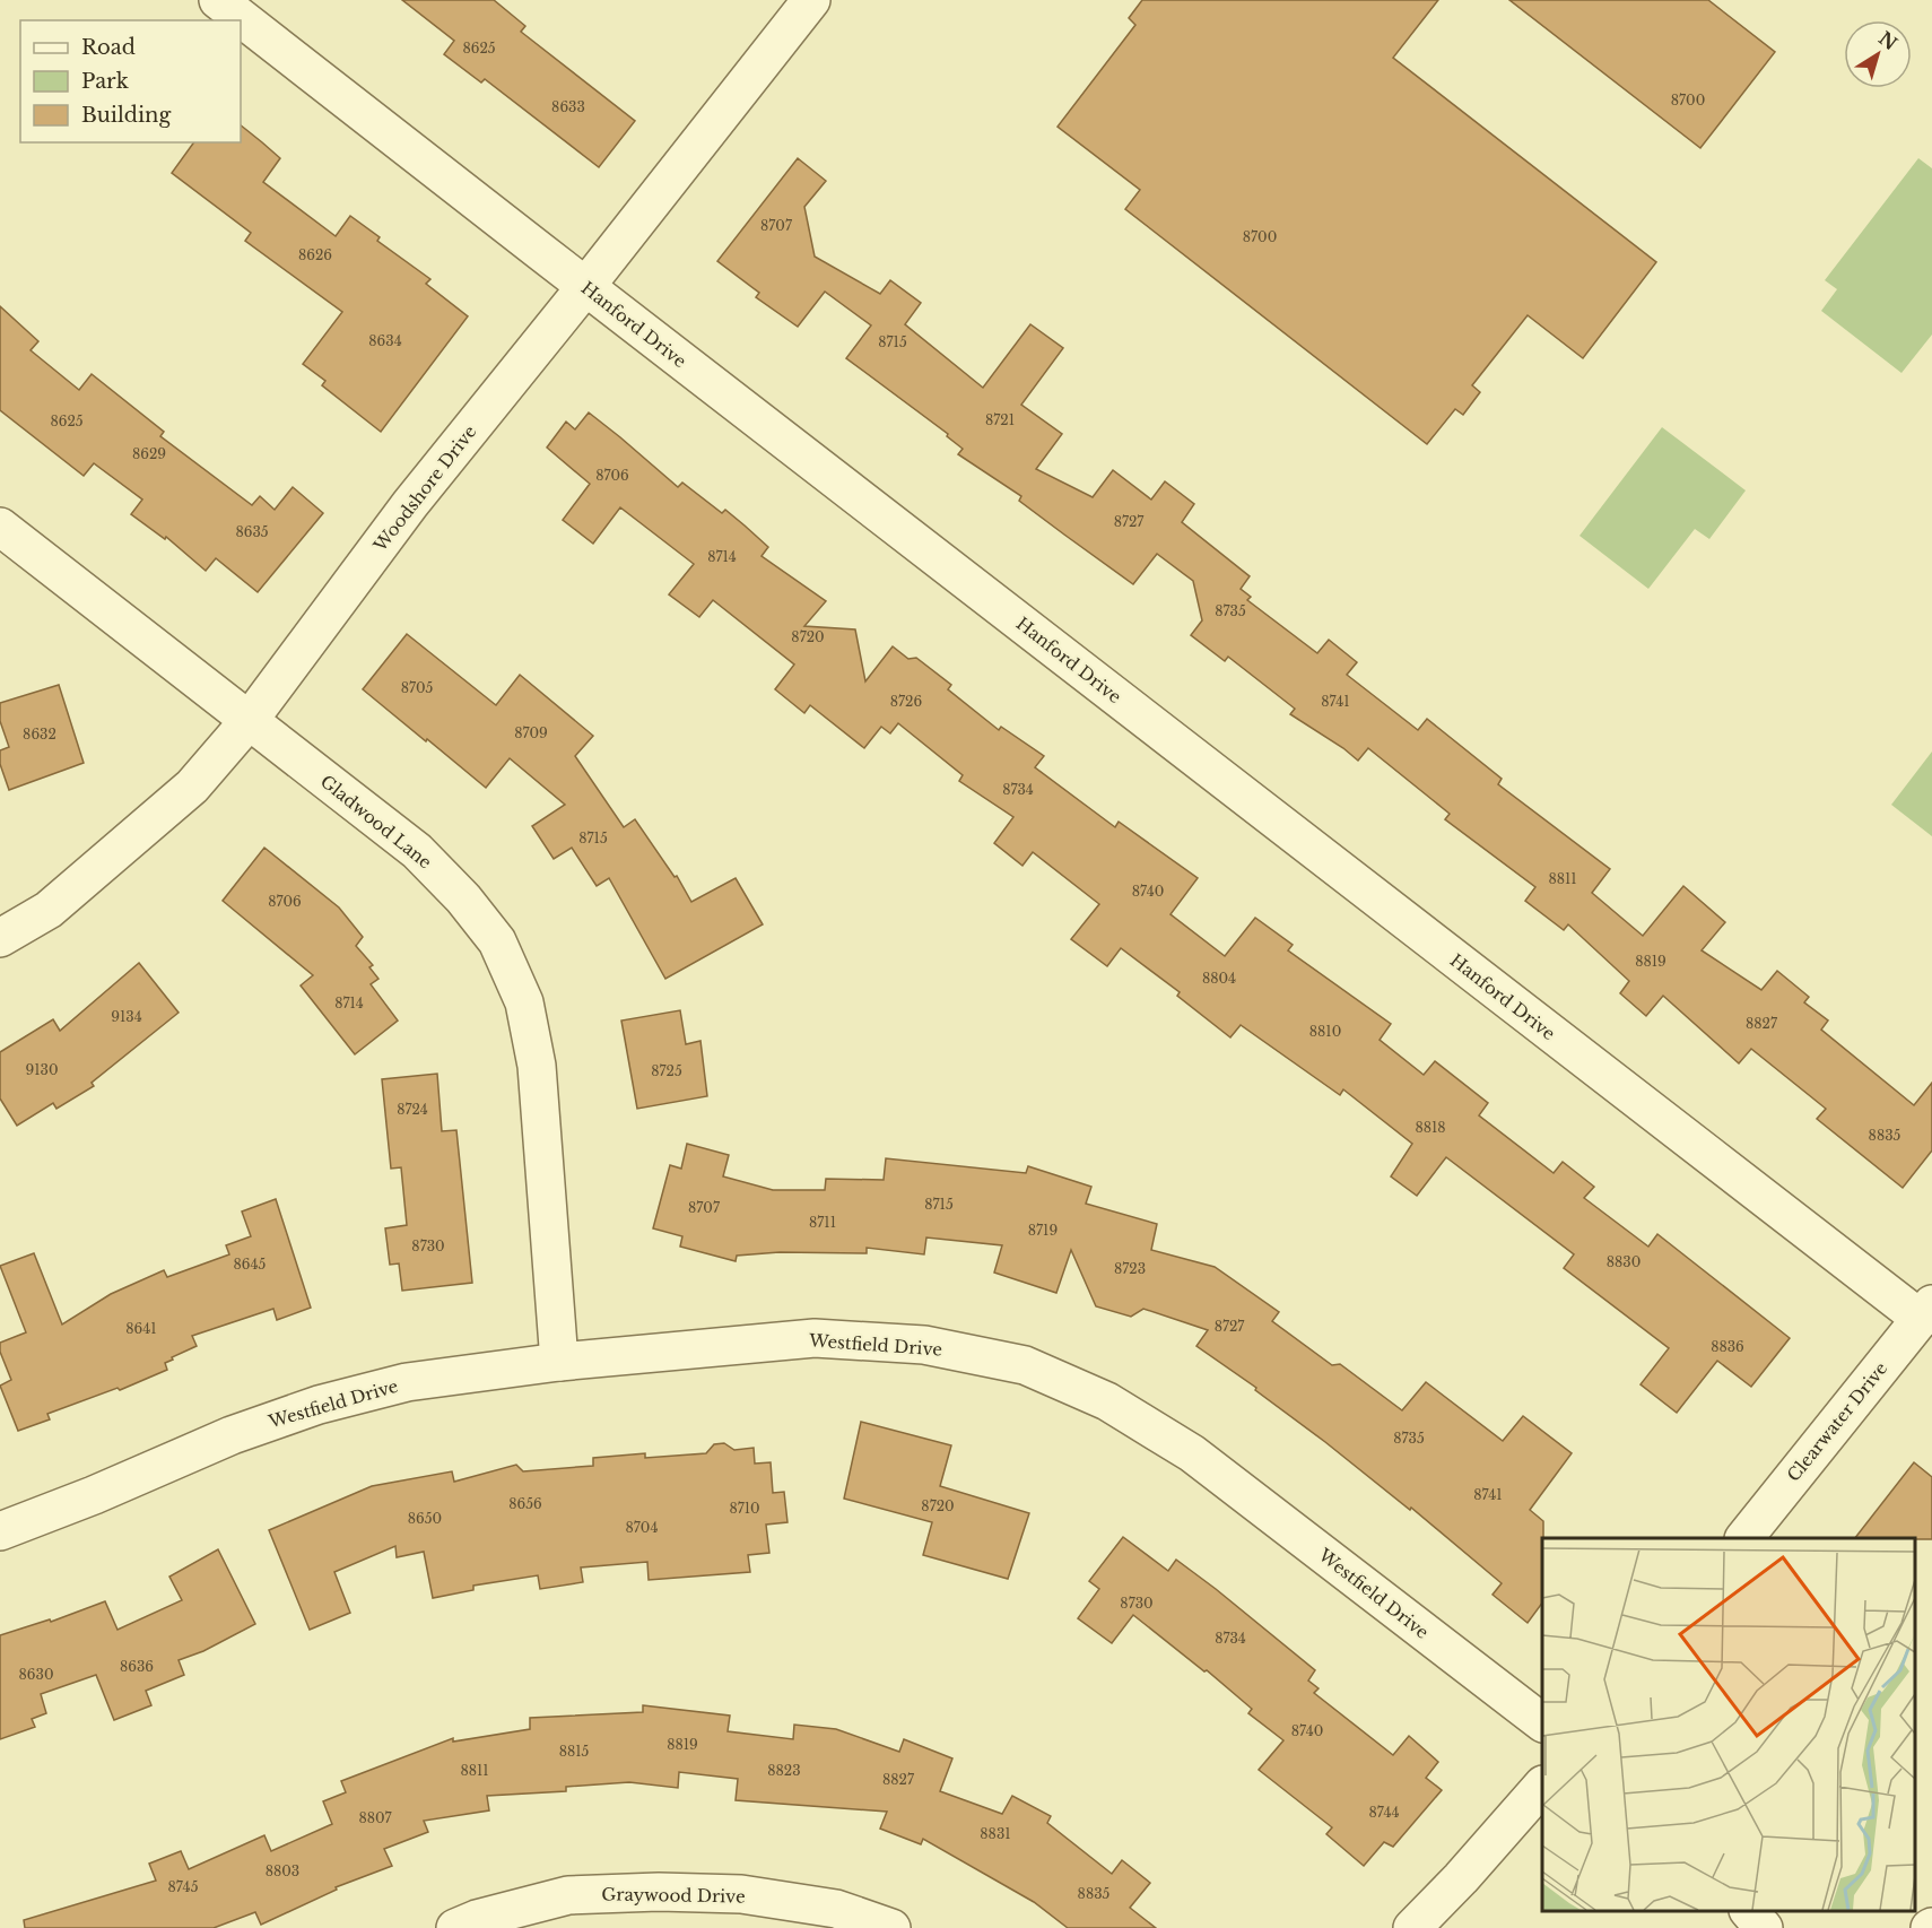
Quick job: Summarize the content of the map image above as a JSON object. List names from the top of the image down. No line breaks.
{"streets":{"street":["Hanford Drive","Woodshore Drive","Gladwood Lane","Westfield Drive","Clearwater Drive","Graywood Drive"]},"crossings":[["Hanford Drive","Woodshore Drive"],["Hanford Drive","Clearwater Drive"],["Woodshore Drive","Gladwood Lane"],["Gladwood Lane","Westfield Drive"]],"house_numbers":["8625","8700","8633","8707","8700","8626","8634","8715","8721","8625","8629","8706","8727","8635","8714","8735","8720","8705","8726","8741","8709","8632","8734","8715","8811","8740","8706","8819","8804","8714","9134","8827","8810","9130","8725","8724","8818","8835","8715","8707","8711","8719","8730","8830","8645","8723","8727","8641","8836","8735","8741","8656","8720","8710","8650","8704","8730","8734","8636","8630","8740","8819","8815","8811","8823","8827","8744","8807","8831","8803","8745","8835"],"legend":["Road","Park","Building"],"north":"top right"}
